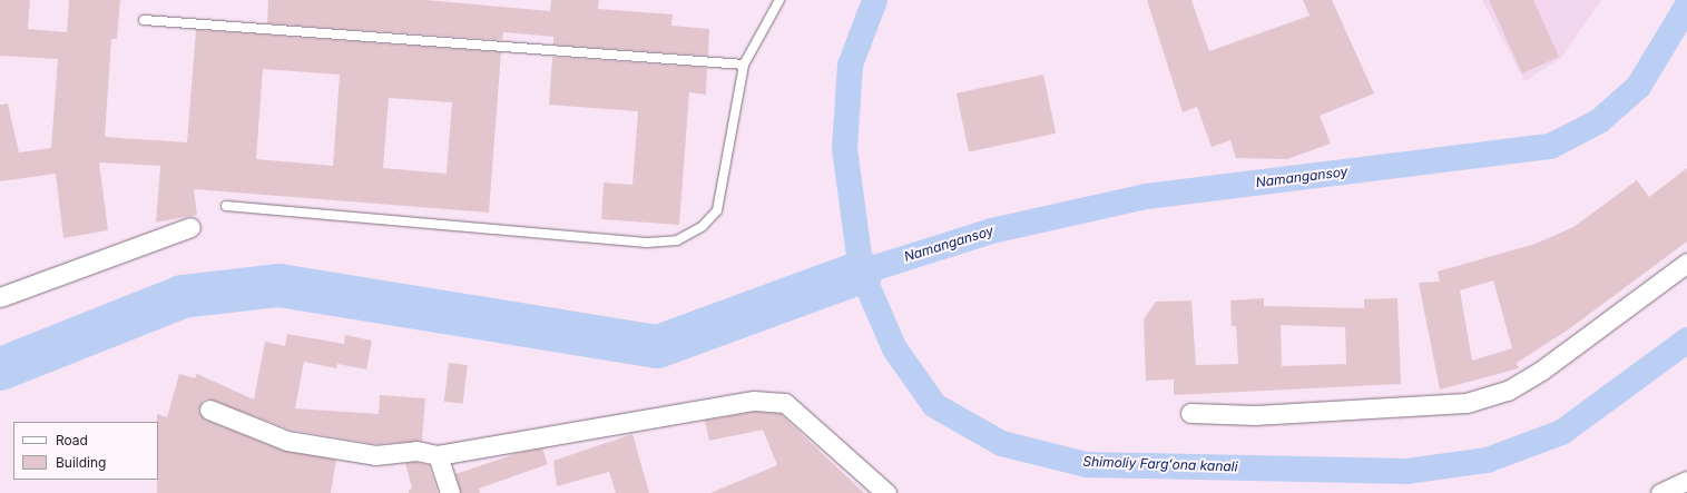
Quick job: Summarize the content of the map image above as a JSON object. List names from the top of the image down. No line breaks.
{"water":["Namangansoy","Shimoliy Fargʻona kanali"],"legend":["Road","Building"]}
